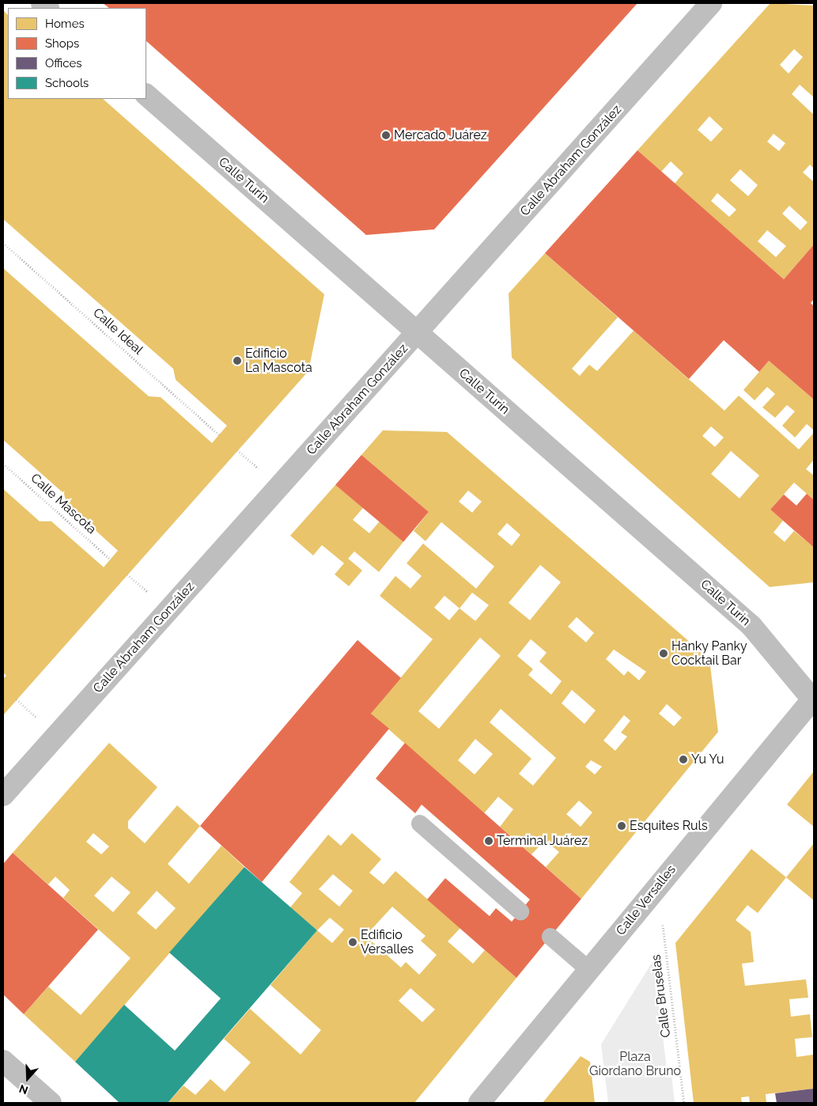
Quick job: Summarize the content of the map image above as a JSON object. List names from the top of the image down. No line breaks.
{"streets":{"street":["Calle Abraham González","Calle Turin","Calle Versalles"],"path":["Calle Ideal","Calle Mascota","Calle Bruselas"]},"crossings":[["Calle Abraham González","Calle Turin"],["Calle Turin","Calle Versalles"],["Calle Versalles","Calle Bruselas"]],"parks":["Plaza Giordano Bruno"],"places":["Mercado Juárez","Edificio La Mascota","Hanky Panky Cocktail Bar","Yu Yu","Esquites Ruls","Terminal Juárez","Edificio Versalles"],"legend":["Homes","Shops","Offices","Schools"],"north":"bottom"}
